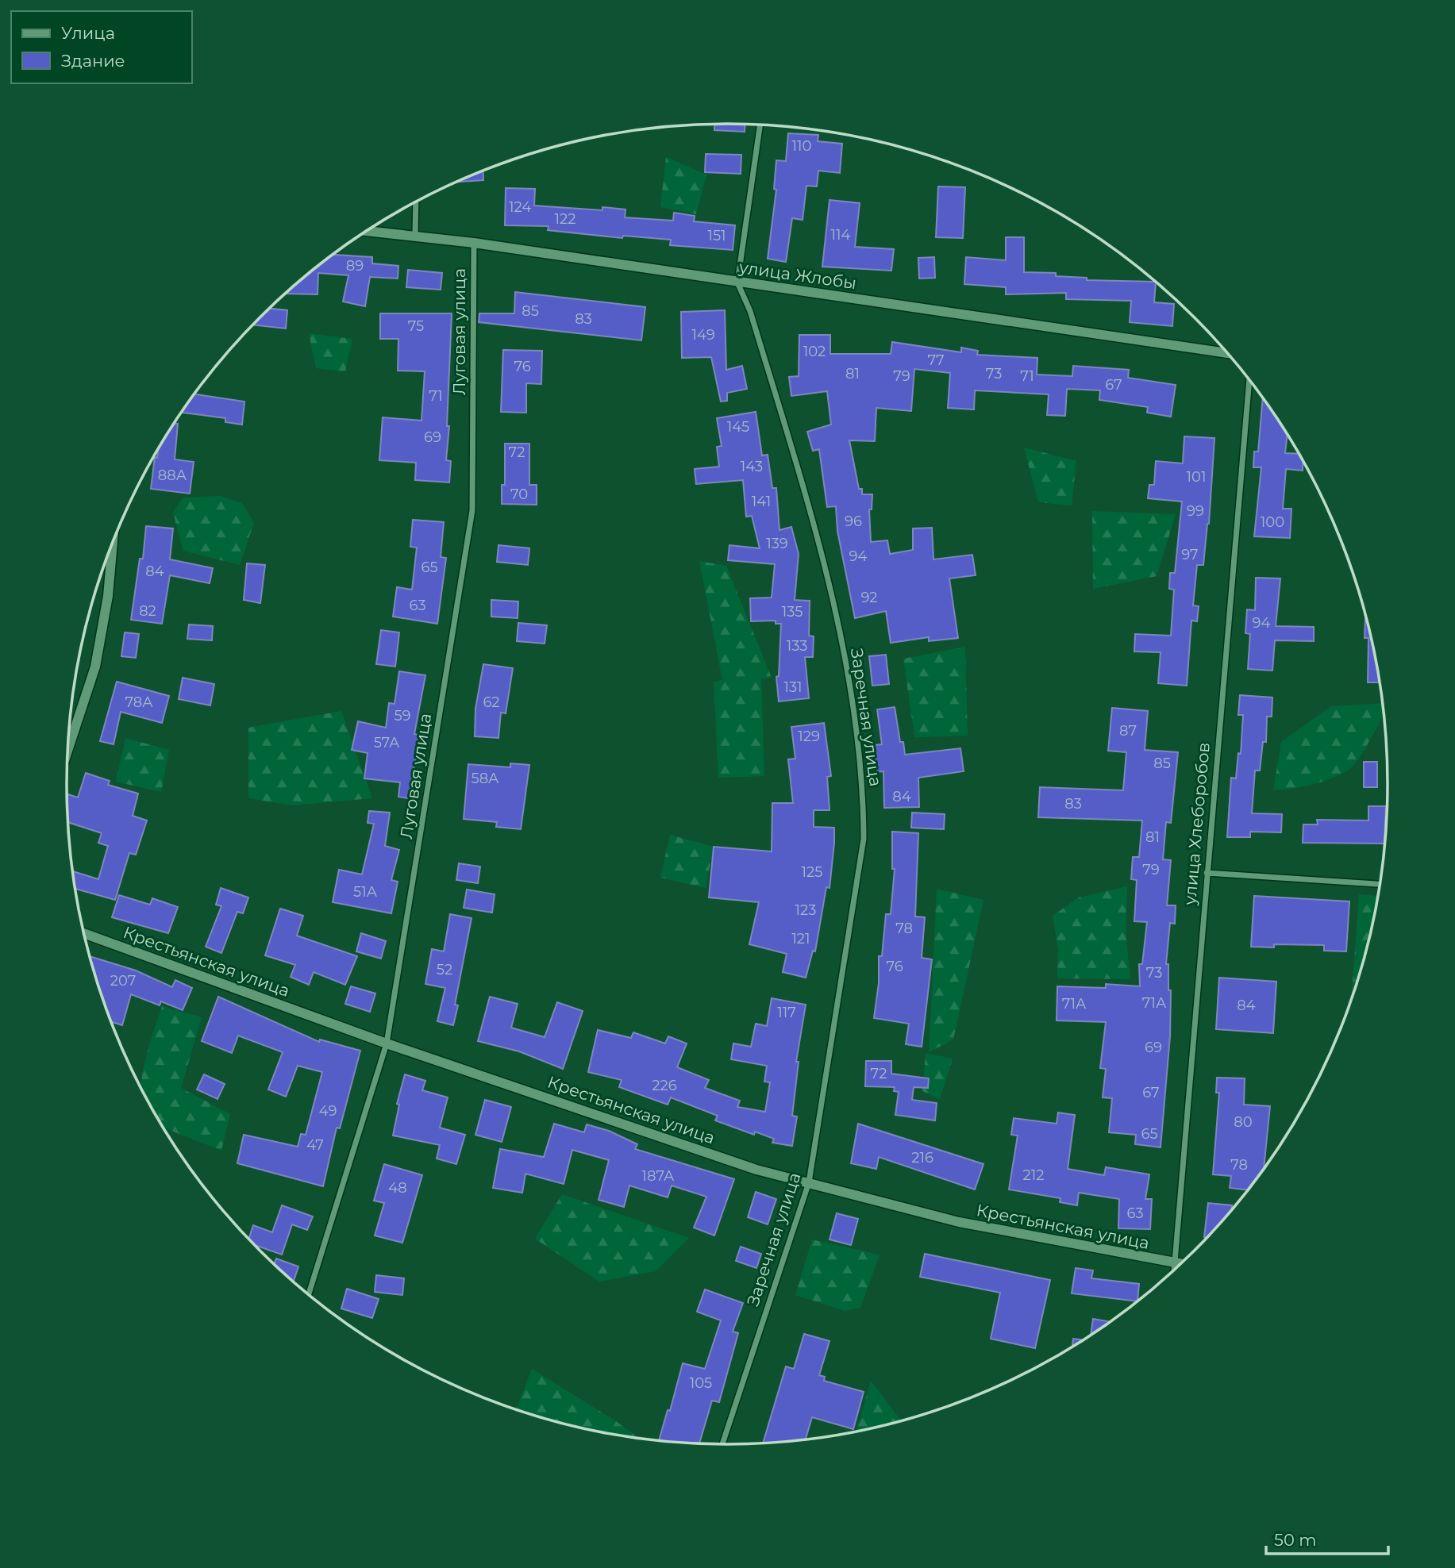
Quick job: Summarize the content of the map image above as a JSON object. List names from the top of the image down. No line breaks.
{"streets":{"street":["улица Жлобы","Луговая улица","Заречная улица","улица Хлеборобов","Крестьянская улица"]},"crossings":[["улица Жлобы","Луговая улица"],["улица Жлобы","Заречная улица"],["Луговая улица","Крестьянская улица"],["Заречная улица","Крестьянская улица"],["улица Хлеборобов","Крестьянская улица"]],"house_numbers":["110","124","122","114","151","89","85","83","75","149","102","77","76","81","73","79","71","67","71","145","69","72","143","88А","101","70","141","99","96","100","139","97","94","65","84","92","63","82","135","94","133","131","78А","62","59","87","129","57А","85","58А","84","83","81","79","125","51А","123","78","121","76","52","73","207","71А","71А","84","117","69","72","226","67","49","80","65","47","216","78","212","187А","48","63","105"],"legend":["Улица","Здание"],"scale_bar":"50 m"}
